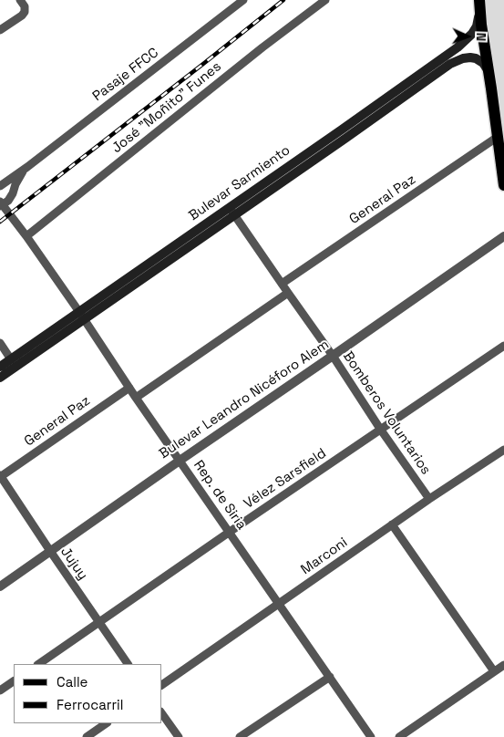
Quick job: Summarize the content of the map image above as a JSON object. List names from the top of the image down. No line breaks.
{"streets":{"main road":["Bulevar Sarmiento"],"street":["Pasaje FFCC","José \"Moñito\" Funes","General Paz","Bulevar Leandro Nicéforo Alem","Bomberos Voluntarios","Vélez Sarsfield","Rep. de Siria","Marconi","Jujuy"]},"crossings":[["Pasaje FFCC","Rep. de Siria"],["José \"Moñito\" Funes","Rep. de Siria"],["Bulevar Sarmiento","Bomberos Voluntarios"],["Bulevar Sarmiento","Rep. de Siria"],["General Paz","Bomberos Voluntarios"],["General Paz","Rep. de Siria"],["General Paz","Jujuy"],["Bulevar Leandro Nicéforo Alem","Bomberos Voluntarios"],["Bulevar Leandro Nicéforo Alem","Rep. de Siria"],["Bulevar Leandro Nicéforo Alem","Jujuy"],["Bomberos Voluntarios","Vélez Sarsfield"],["Bomberos Voluntarios","Marconi"],["Vélez Sarsfield","Rep. de Siria"],["Vélez Sarsfield","Jujuy"],["Rep. de Siria","Marconi"]],"legend":["Calle","Ferrocarril"],"north":"right"}
